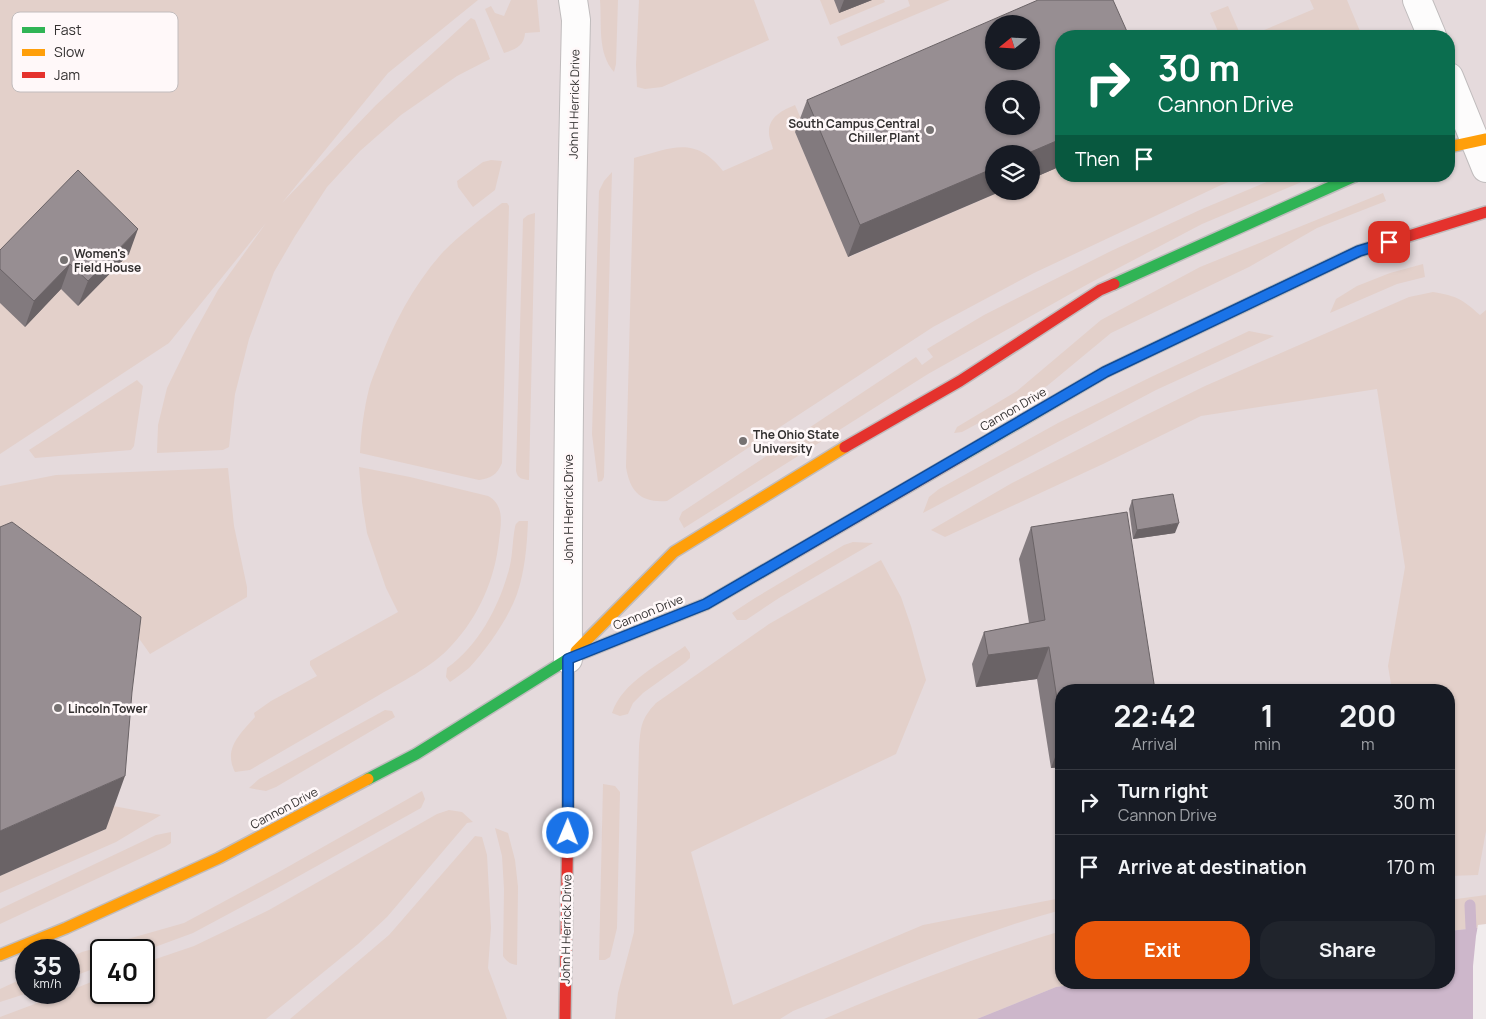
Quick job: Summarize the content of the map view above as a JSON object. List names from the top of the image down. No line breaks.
{"streets":{"street":["John H Herrick Drive","Cannon Drive"]},"crossings":[["John H Herrick Drive","Cannon Drive"]],"places":["South Campus Central Chiller Plant","Women's Field House","The Ohio State University","Lincoln Tower"],"legend":["Fast","Slow","Jam"],"north":"left","page":{"turn":["30 m","Cannon Drive"],"then":"Then","eta":["22:42","Arrival","1","min","200","m"],"list":[{"name":"Turn right","note":"Cannon Drive","value":"30 m"},{"name":"Arrive at destination","value":"170 m"}],"buttons":["Exit","Share"],"speed":"35 km/h","limit":"40"}}
